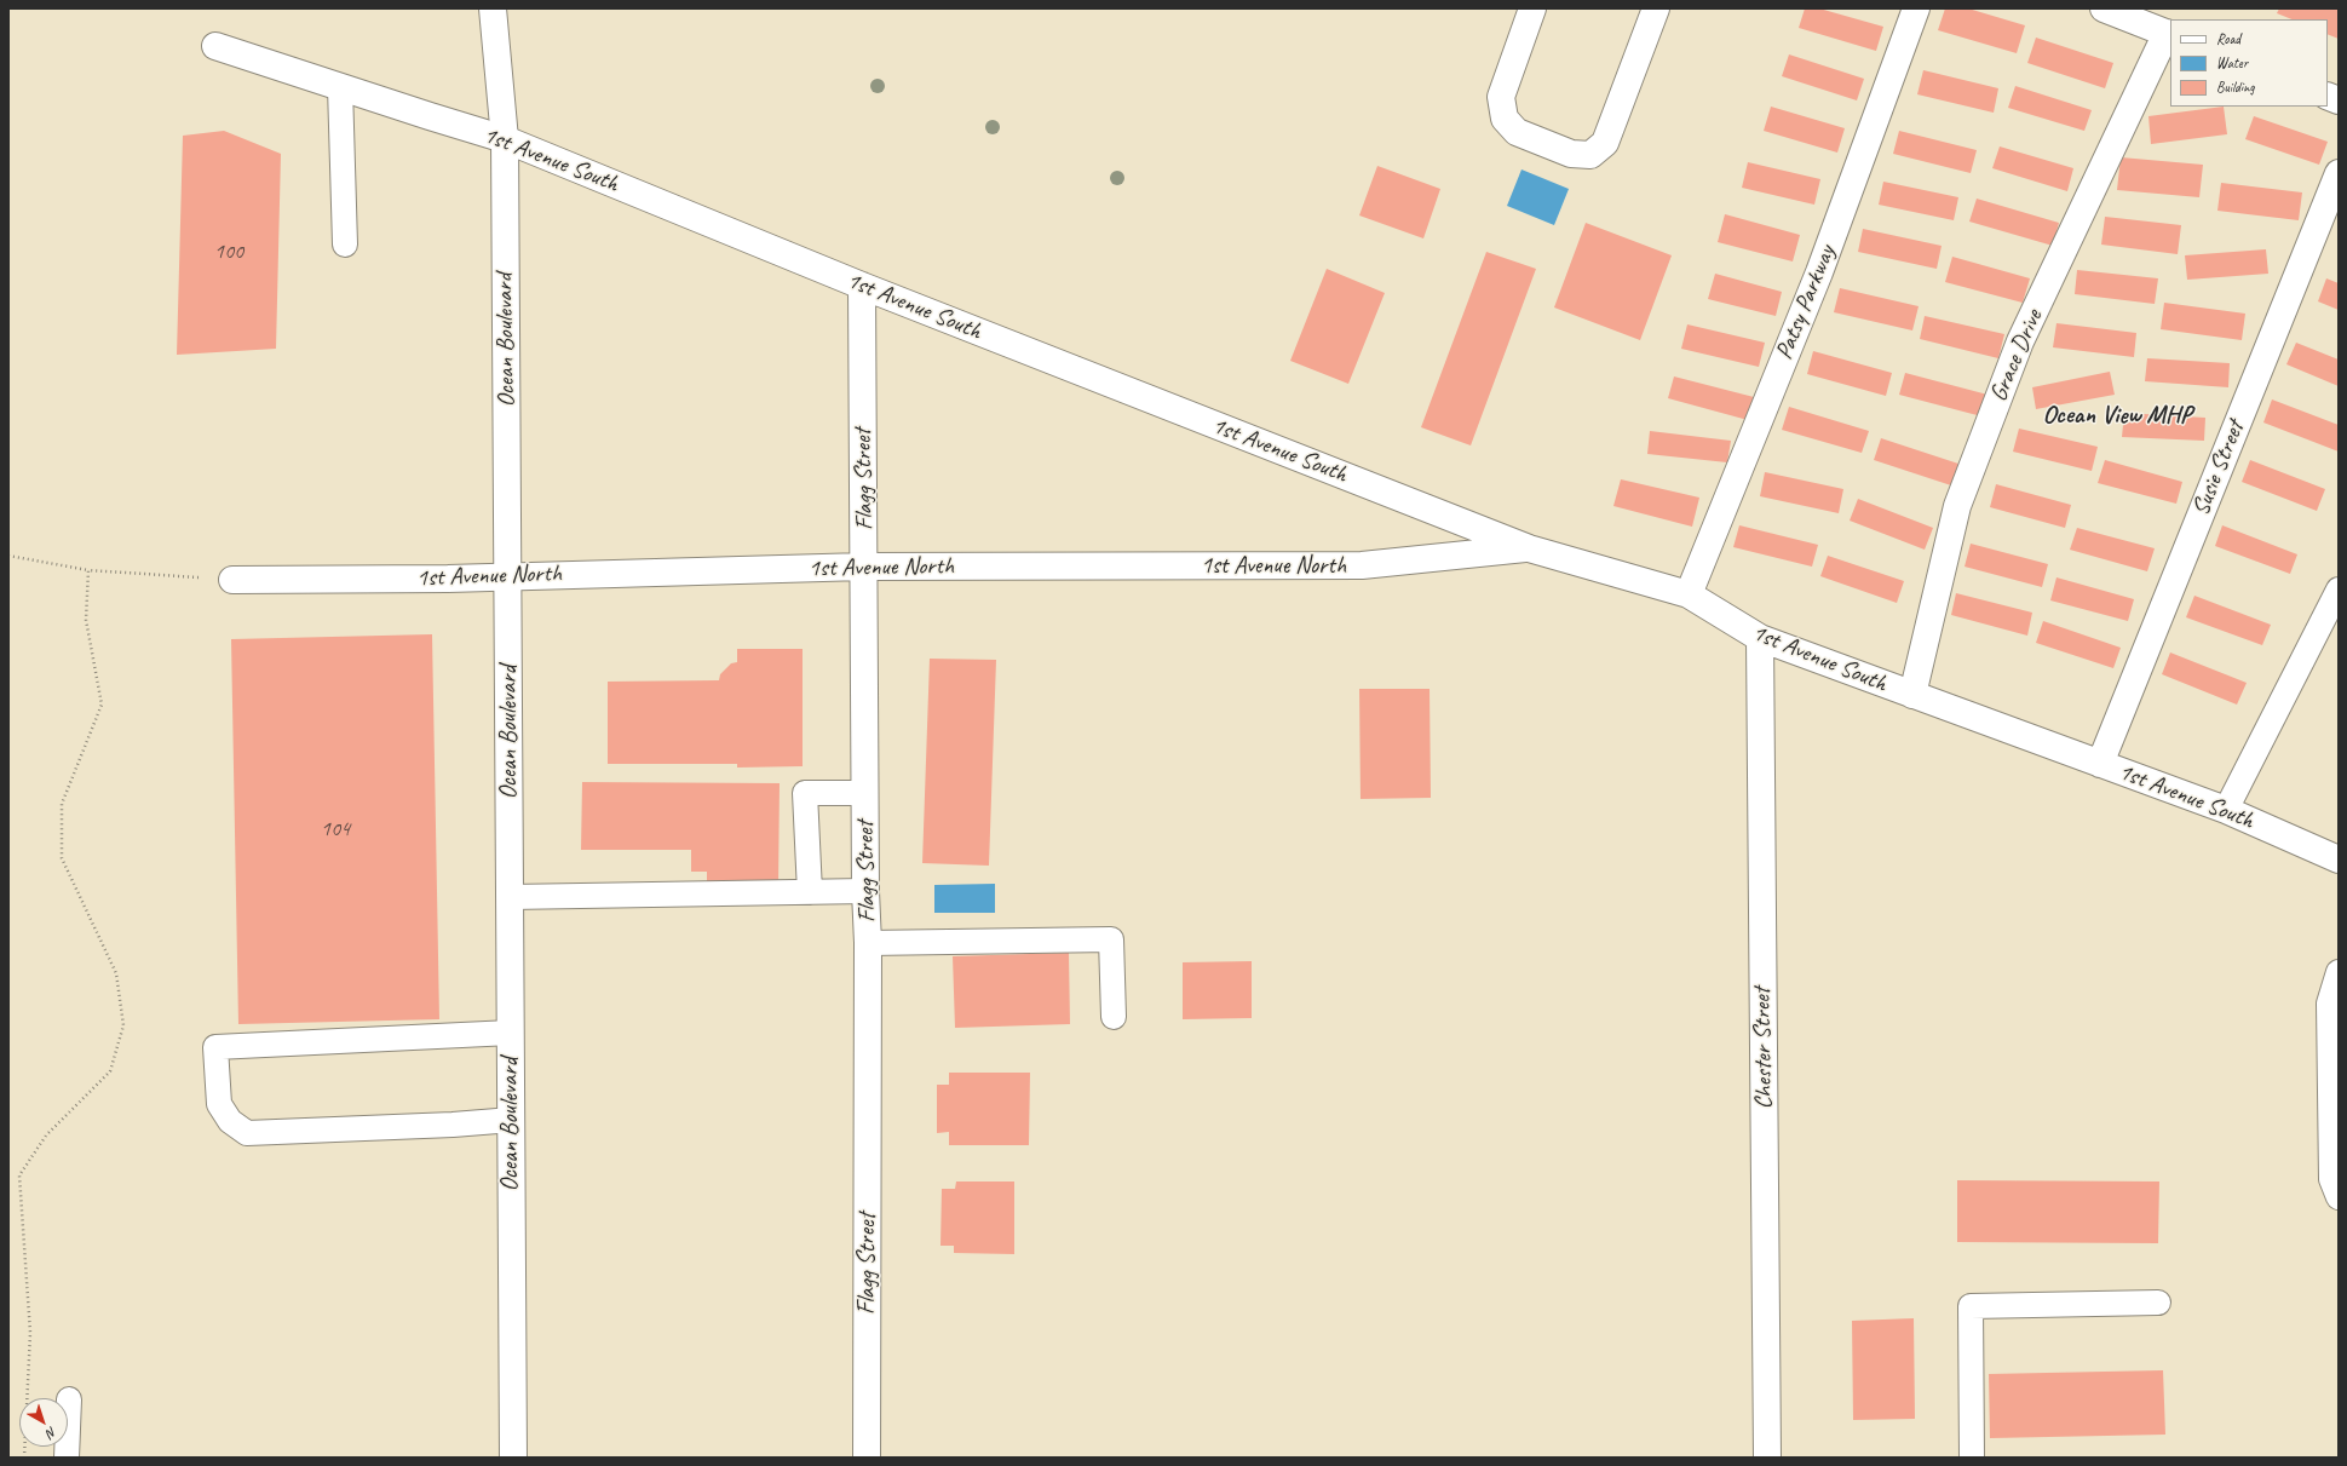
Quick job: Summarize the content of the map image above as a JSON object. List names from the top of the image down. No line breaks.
{"streets":{"street":["1st Avenue South","Patsy Parkway","Ocean Boulevard","Grace Drive","Susie Street","Flagg Street","1st Avenue North","Chester Street"]},"crossings":[["1st Avenue South","Patsy Parkway"],["1st Avenue South","Ocean Boulevard"],["1st Avenue South","Grace Drive"],["1st Avenue South","Susie Street"],["1st Avenue South","Flagg Street"],["1st Avenue South","1st Avenue North"],["1st Avenue South","Chester Street"],["Ocean Boulevard","1st Avenue North"],["Flagg Street","1st Avenue North"]],"districts":["Ocean View MHP"],"house_numbers":["100","104"],"legend":["Road","Water","Building"],"north":"bottom right"}
